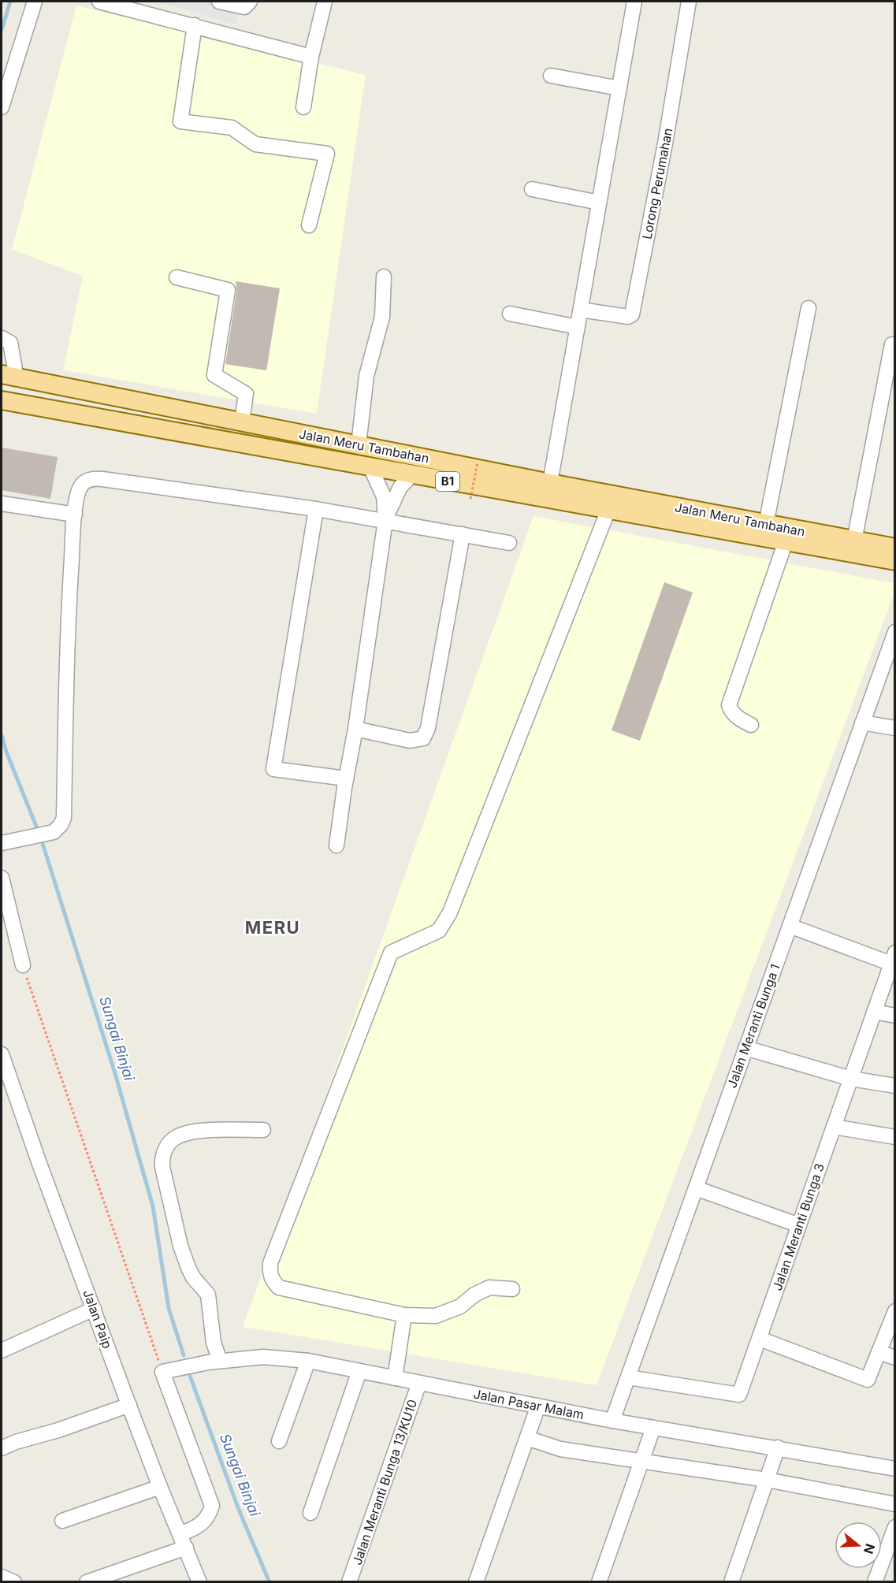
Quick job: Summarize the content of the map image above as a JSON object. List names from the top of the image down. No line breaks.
{"streets":{"main road":["Jalan Meru Tambahan","B1"],"street":["Lorong Perumahan","Jalan Meranti Bunga 1","Jalan Meranti Bunga 3","Jalan Paip","Jalan Pasar Malam","Jalan Meranti Bunga 13/KU10"]},"crossings":[["Jalan Meranti Bunga 1","Jalan Meranti Bunga 3"],["Jalan Meranti Bunga 1","Jalan Pasar Malam"],["Jalan Pasar Malam","Jalan Meranti Bunga 13/KU10"]],"districts":["MERU"],"water":["Sungai Binjai"],"north":"right"}
